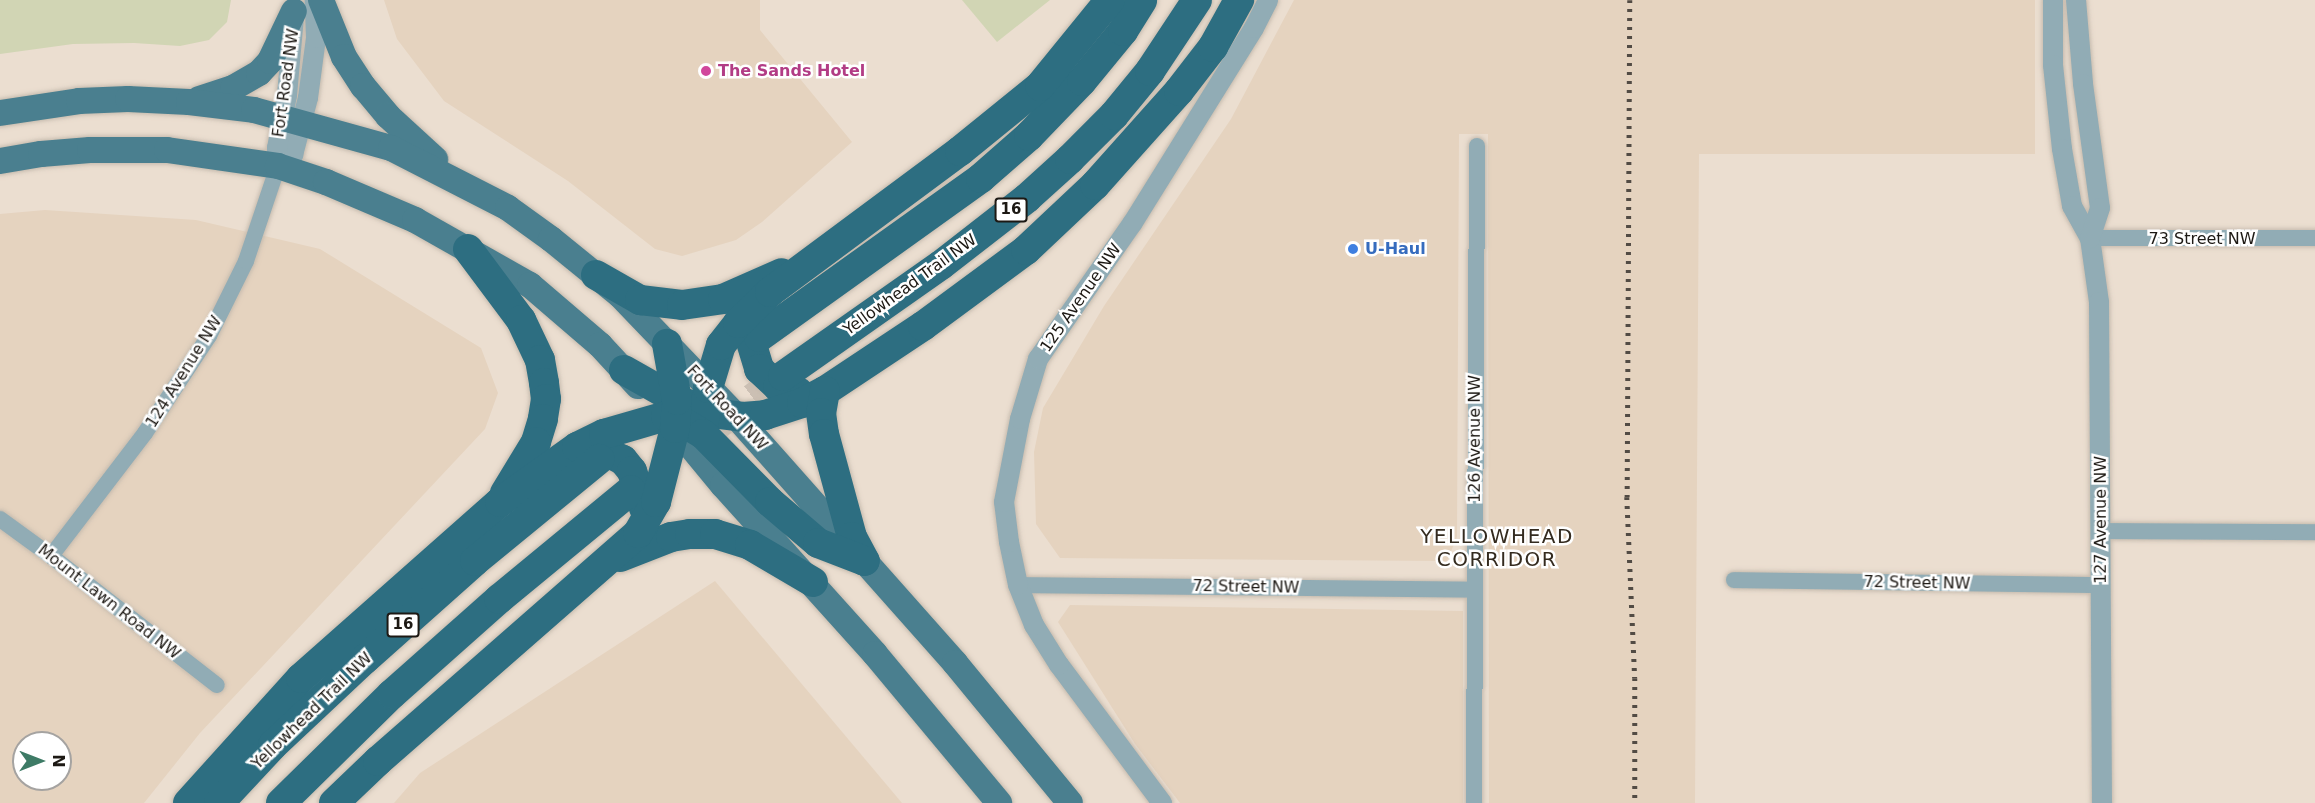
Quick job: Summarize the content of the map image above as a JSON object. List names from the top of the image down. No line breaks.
{"streets":{"highway":["16","Yellowhead Trail NW"],"main road":["Fort Road NW"],"street":["73 Street NW","125 Avenue NW","124 Avenue NW","126 Avenue NW","127 Avenue NW","72 Street NW","Mount Lawn Road NW"]},"crossings":[["Fort Road NW","124 Avenue NW"],["73 Street NW","127 Avenue NW"],["125 Avenue NW","72 Street NW"],["124 Avenue NW","Mount Lawn Road NW"],["126 Avenue NW","72 Street NW"],["127 Avenue NW","72 Street NW"]],"districts":["YELLOWHEAD CORRIDOR"],"places":["The Sands Hotel","U-Haul"],"north":"right"}
